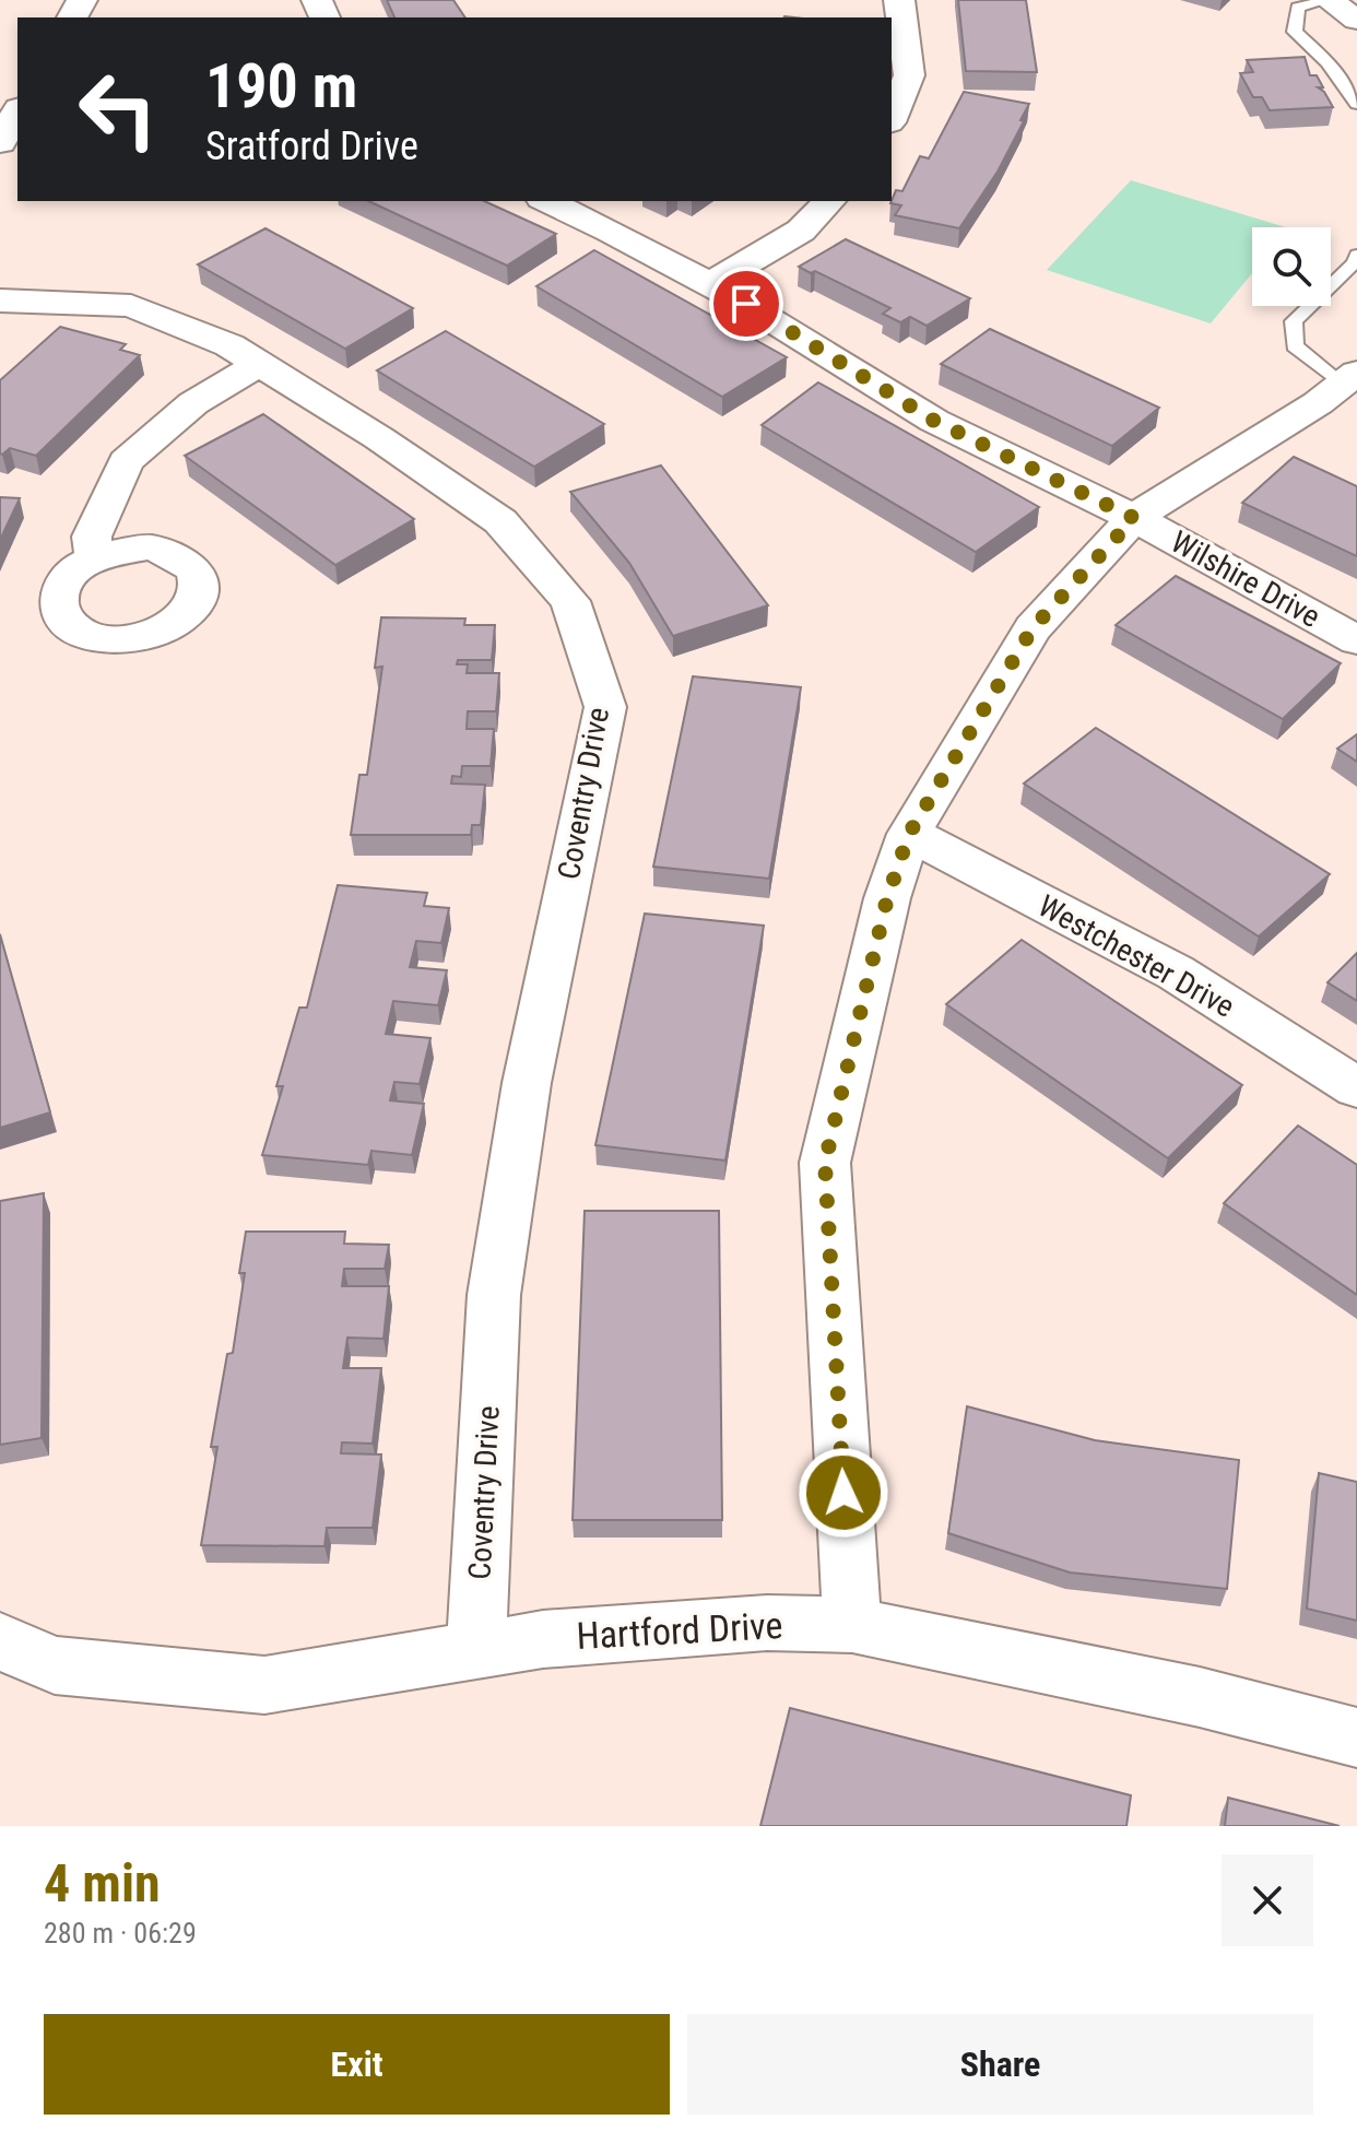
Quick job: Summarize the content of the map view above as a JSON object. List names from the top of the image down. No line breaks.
{"streets":{"street":["Wilshire Drive","Coventry Drive","Westchester Drive","Hartford Drive"]},"crossings":[["Coventry Drive","Hartford Drive"]],"page":{"turn":["190 m","Sratford Drive"],"heading":["4 min","280 m · 06:29"],"buttons":["Exit","Share"]}}
